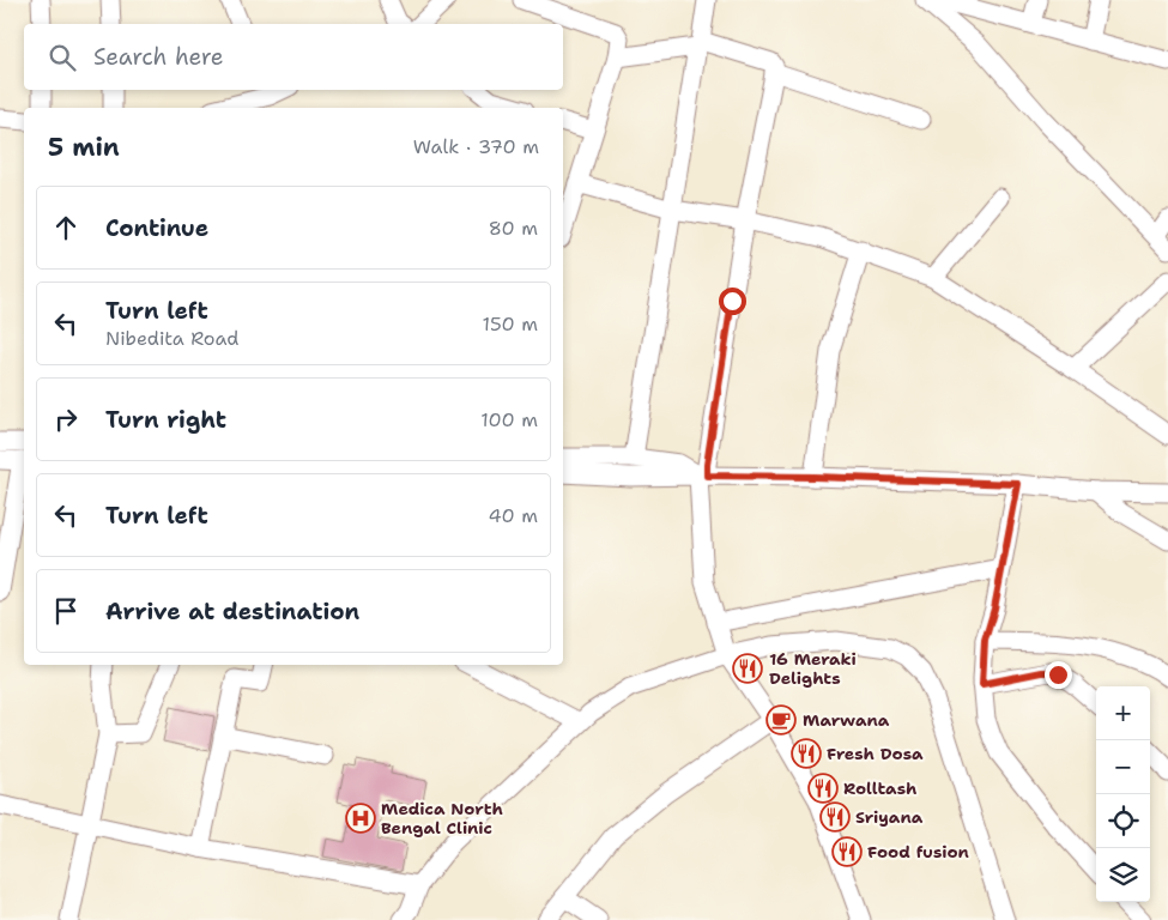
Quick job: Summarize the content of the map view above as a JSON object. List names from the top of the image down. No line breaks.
{"places":{"restaurant":["16 Meraki Delights","Fresh Dosa","Rolltash","Sriyana","Food fusion"],"cafe":["Marwana"],"hospital":["Medica North Bengal Clinic"]},"page":{"search":"Search here","heading":["5 min","Walk · 370 m"],"list":[["Continue","80 m"],["Turn left","Nibedita Road","150 m"],["Turn right","100 m"],["Turn left","40 m"],"Arrive at destination"],"map_buttons":["+","−"]}}
